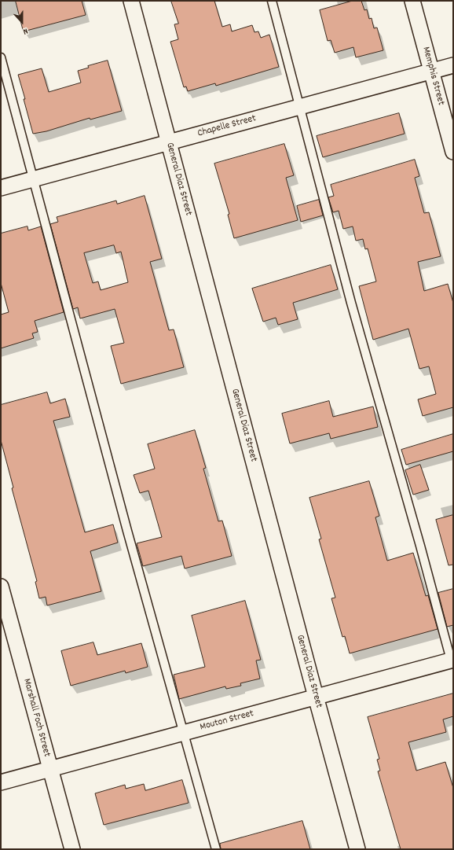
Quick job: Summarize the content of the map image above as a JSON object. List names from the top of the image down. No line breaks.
{"streets":{"street":["Memphis Street","Chapelle Street","General Diaz Street","Marshall Foch Street","Mouton Street"]},"crossings":[["Memphis Street","Chapelle Street"],["Chapelle Street","General Diaz Street"],["General Diaz Street","Mouton Street"],["Marshall Foch Street","Mouton Street"]],"north":"bottom"}
